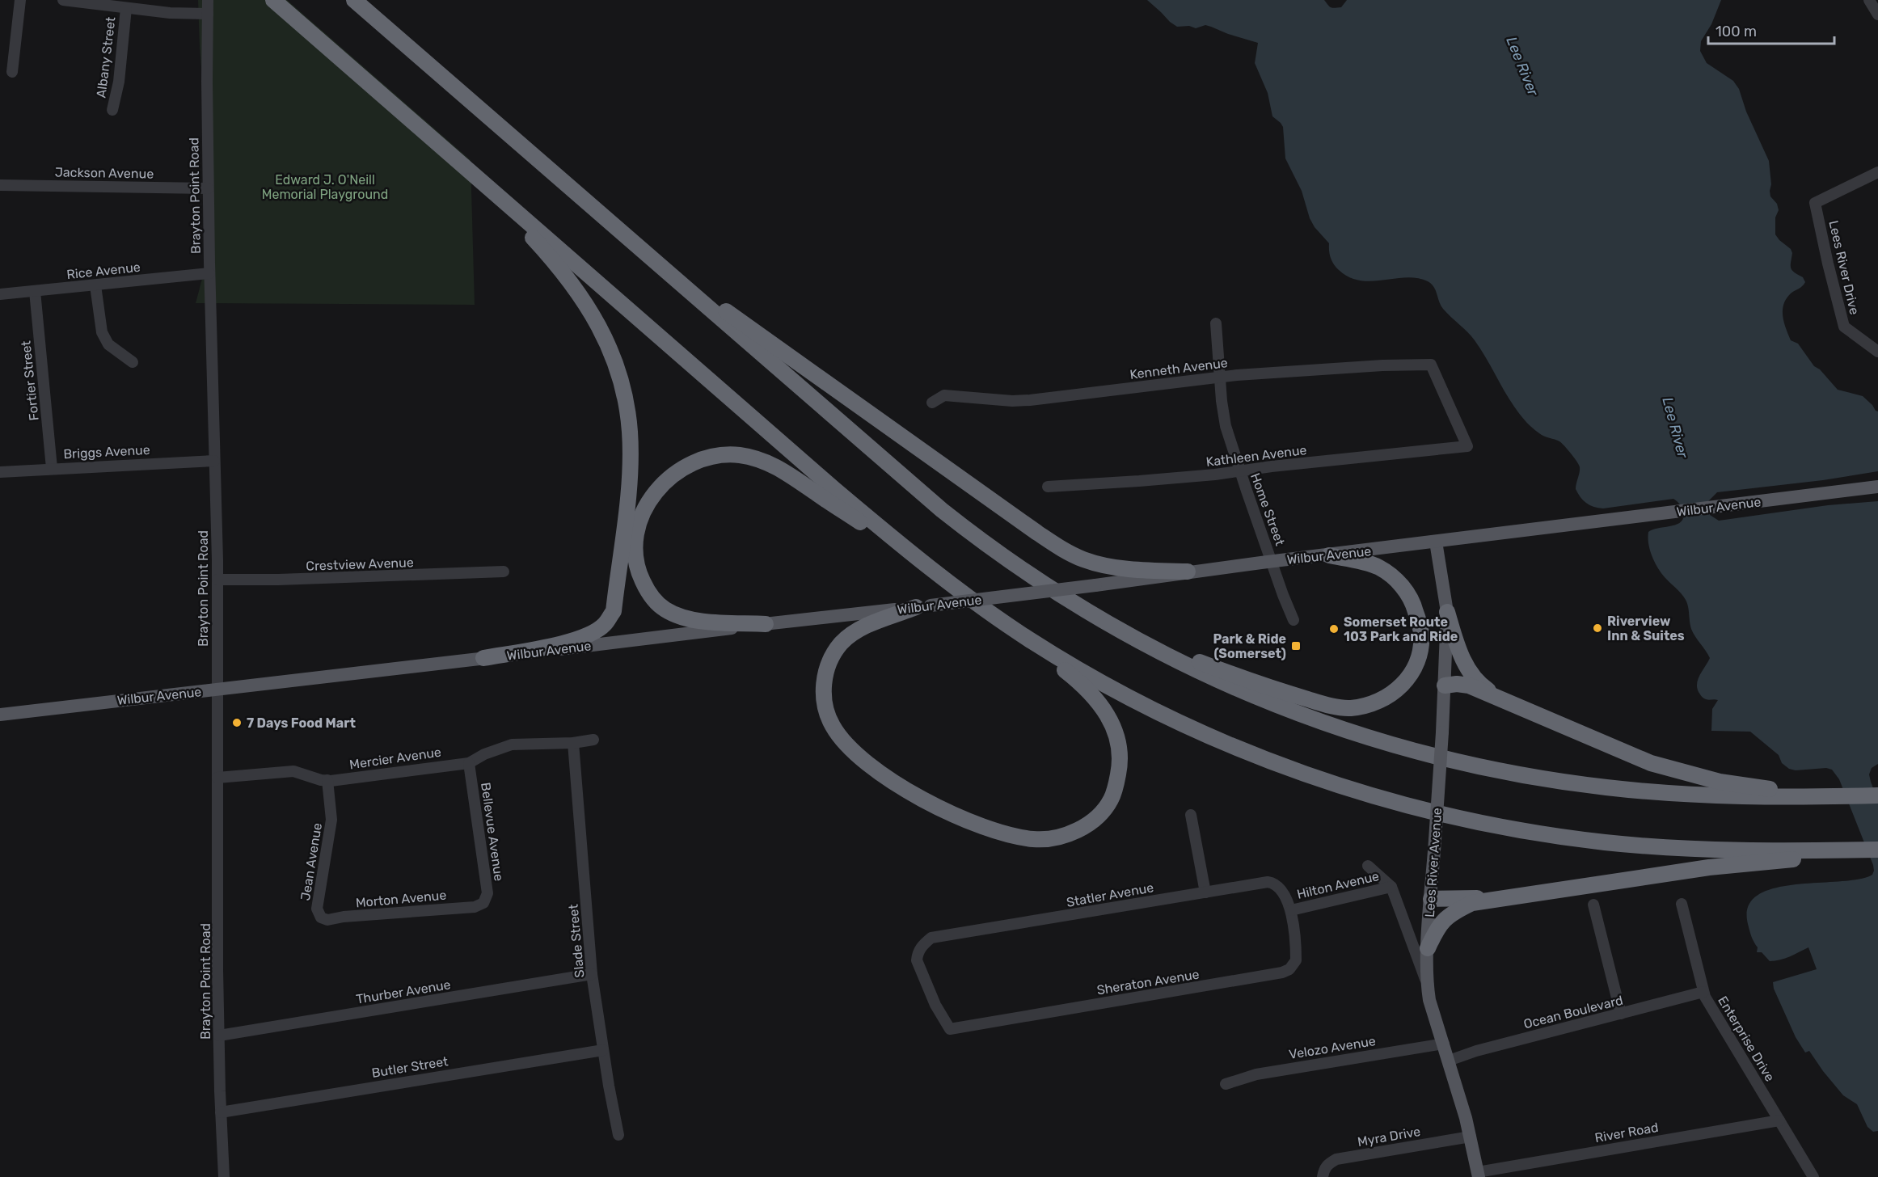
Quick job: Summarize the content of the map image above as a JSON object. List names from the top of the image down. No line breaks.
{"streets":{"main road":["Wilbur Avenue","Lees River Avenue"],"street":["Albany Street","Jackson Avenue","Brayton Point Road","Lees River Drive","Rice Avenue","Kenneth Avenue","Fortier Street","Briggs Avenue","Kathleen Avenue","Home Street","Crestview Avenue","Mercier Avenue","Bellevue Avenue","Jean Avenue","Hilton Avenue","Statler Avenue","Morton Avenue","Slade Street","Sheraton Avenue","Thurber Avenue","Ocean Boulevard","Enterprise Drive","Velozo Avenue","Butler Street","River Road","Myra Drive"]},"crossings":[["Jackson Avenue","Brayton Point Road"],["Brayton Point Road","Rice Avenue"],["Brayton Point Road","Briggs Avenue"],["Brayton Point Road","Wilbur Avenue"],["Brayton Point Road","Crestview Avenue"],["Brayton Point Road","Mercier Avenue"],["Brayton Point Road","Thurber Avenue"],["Brayton Point Road","Butler Street"],["Rice Avenue","Fortier Street"],["Kenneth Avenue","Kathleen Avenue"],["Kenneth Avenue","Home Street"],["Fortier Street","Briggs Avenue"],["Kathleen Avenue","Home Street"],["Wilbur Avenue","Home Street"],["Wilbur Avenue","Lees River Avenue"],["Mercier Avenue","Bellevue Avenue"],["Mercier Avenue","Jean Avenue"],["Mercier Avenue","Slade Street"],["Bellevue Avenue","Morton Avenue"],["Jean Avenue","Morton Avenue"],["Lees River Avenue","Ocean Boulevard"],["Lees River Avenue","Velozo Avenue"],["Lees River Avenue","River Road"],["Lees River Avenue","Myra Drive"],["Hilton Avenue","Statler Avenue"],["Hilton Avenue","Sheraton Avenue"],["Statler Avenue","Sheraton Avenue"],["Slade Street","Thurber Avenue"],["Slade Street","Butler Street"],["Ocean Boulevard","Enterprise Drive"],["Enterprise Drive","River Road"]],"water":["Lee River"],"parks":["Edward J. O'Neill Memorial Playground"],"places":{"other":["Riverview Inn & Suites","Somerset Route 103 Park and Ride","7 Days Food Mart"],"transit":["Park & Ride (Somerset)"]},"scale_bar":"100 m"}
